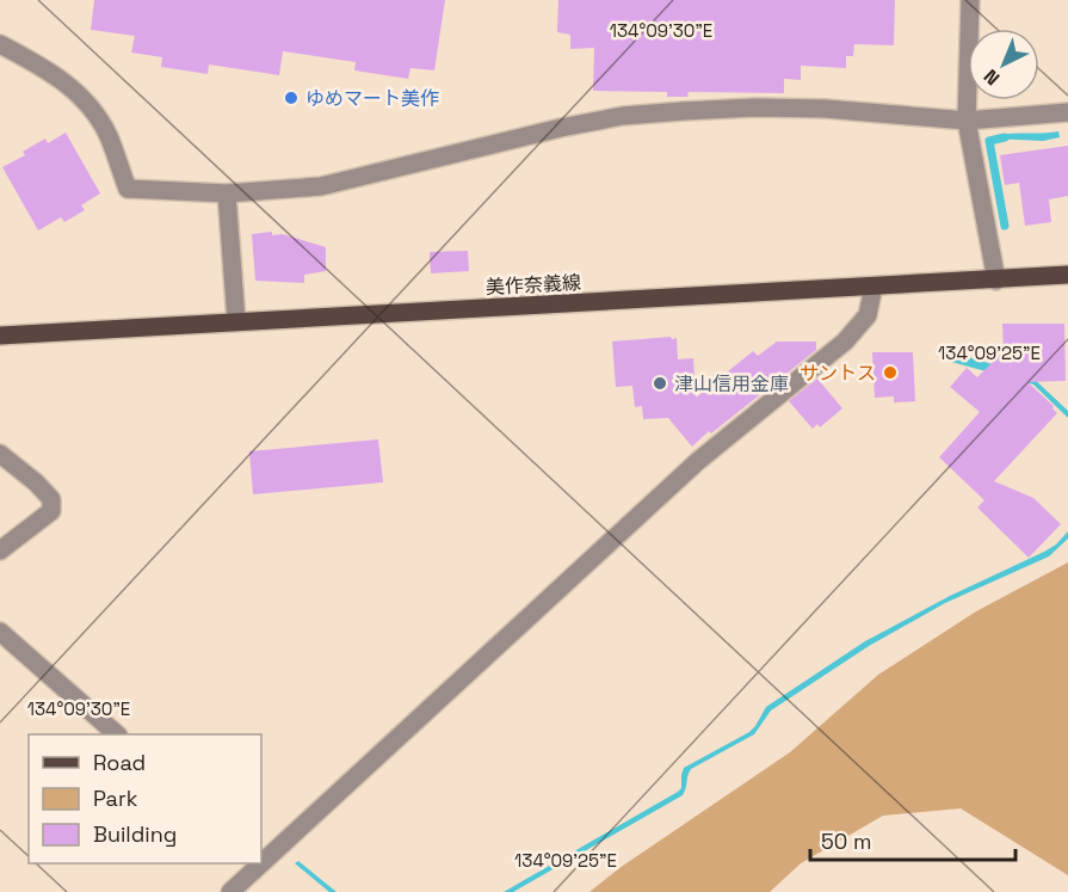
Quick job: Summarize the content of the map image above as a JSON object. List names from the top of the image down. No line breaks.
{"streets":{"main road":["美作奈義線"]},"places":["ゆめマート美作","サントス","津山信用金庫"],"legend":["Road","Park","Building"],"scale_bar":"50 m","north":"bottom left","coordinates":["134°09'30\"E","134°09'25\"E"]}
